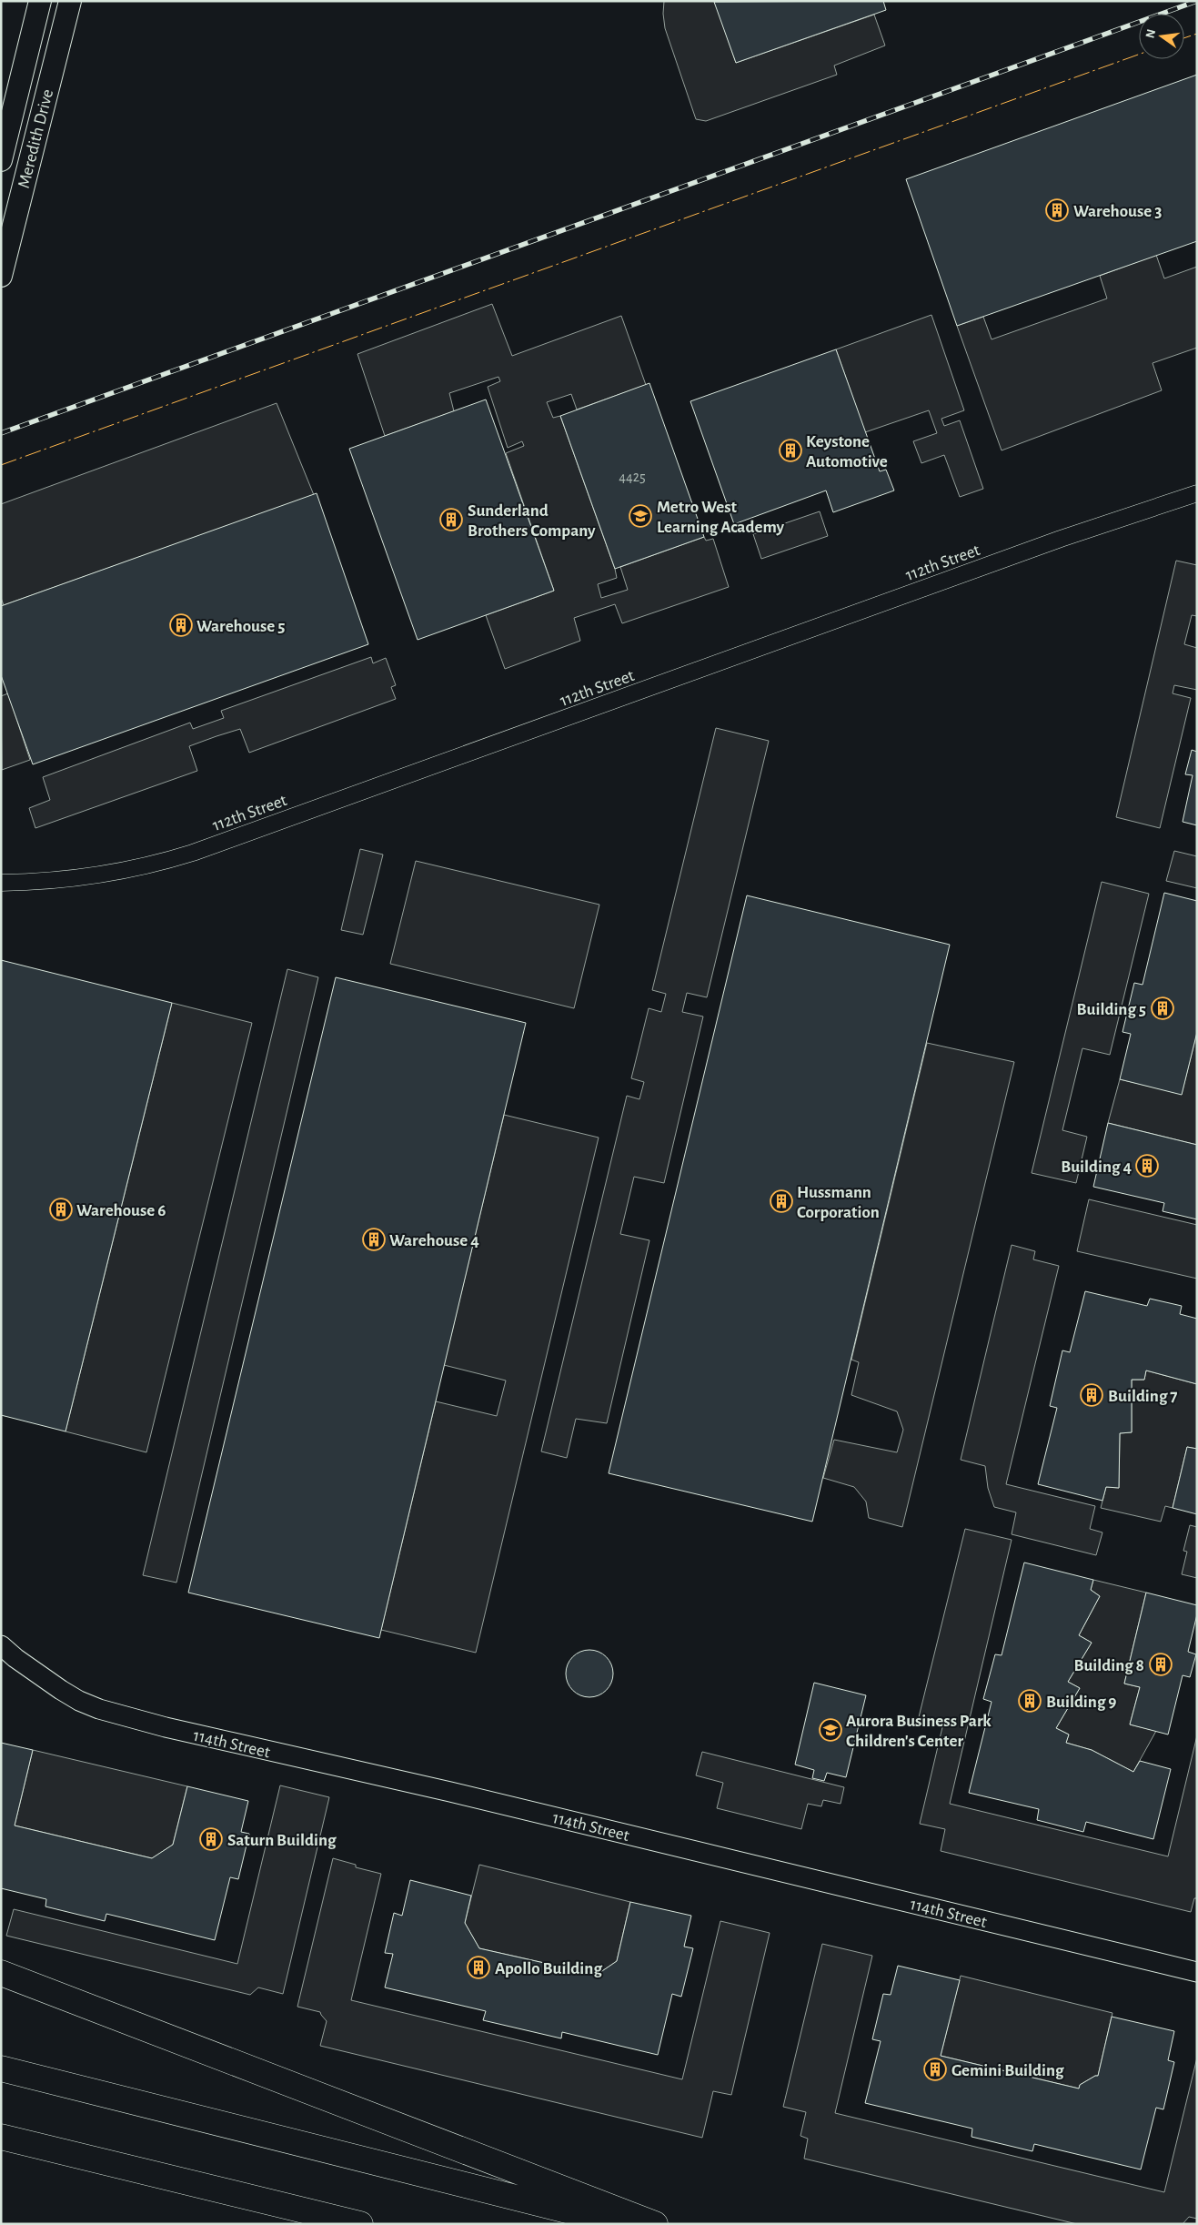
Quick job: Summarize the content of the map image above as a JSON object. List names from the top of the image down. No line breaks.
{"streets":{"main road":["Meredith Drive"],"street":["112th Street","114th Street"]},"places":{"building":["Warehouse 3","Keystone Automotive","Sunderland Brothers Company","Warehouse 5","Building 5","Building 4","Hussmann Corporation","Warehouse 6","Warehouse 4","Building 7","Building 8","Building 9","Saturn Building","Apollo Building","Gemini Building"],"school or university":["Metro West Learning Academy","Aurora Business Park Children's Center"]},"house_numbers":["4425"],"north":"left"}
